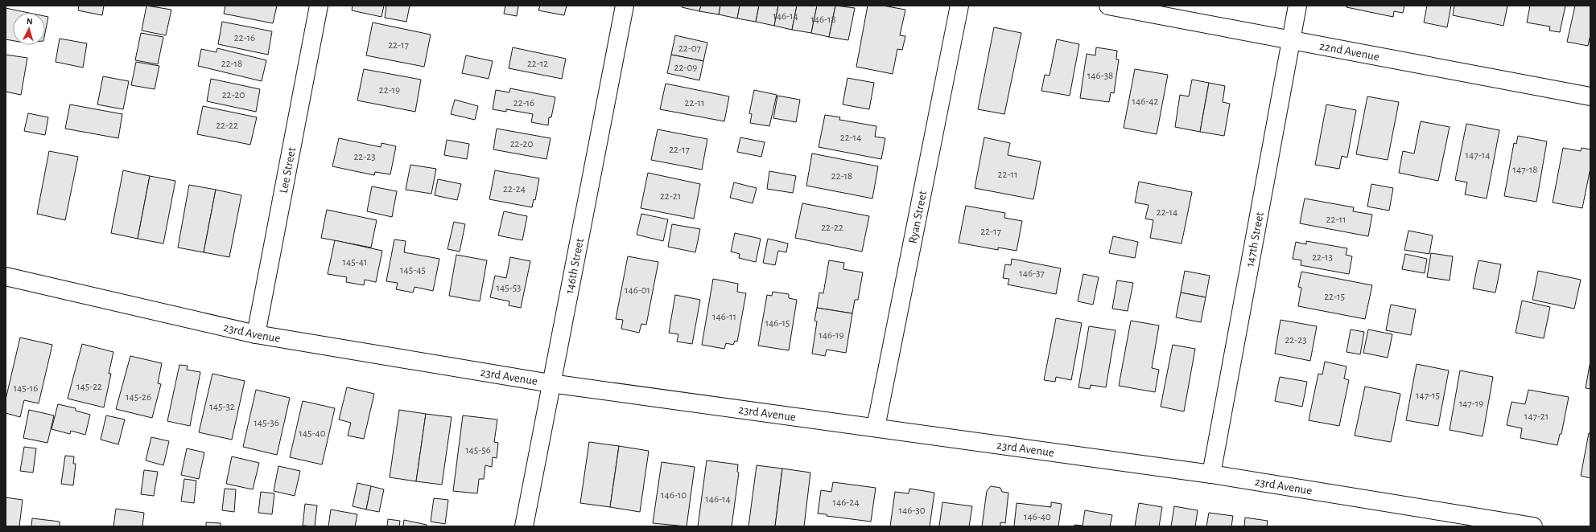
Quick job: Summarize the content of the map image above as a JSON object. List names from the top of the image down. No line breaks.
{"streets":{"street":["22nd Avenue","Lee Street","Ryan Street","147th Street","146th Street","23rd Avenue"]},"crossings":[["22nd Avenue","147th Street"],["Lee Street","23rd Avenue"],["Ryan Street","23rd Avenue"],["147th Street","23rd Avenue"],["146th Street","23rd Avenue"]],"house_numbers":["146-14","146-18","22-16","22-17","22-07","22-18","22-12","22-09","146-38","22-19","22-20","146-42","22-16","22-11","22-22","22-14","22-20","22-17","147-14","22-23","147-18","22-11","22-18","22-24","22-21","22-14","22-11","22-22","22-17","22-13","145-41","145-45","146-37","145-53","146-01","22-15","146-11","146-15","146-19","22-23","145-22","145-16","147-15","145-26","147-19","145-32","147-21","145-36","145-40","145-56","146-10","146-14","146-24","146-30","146-40"],"north":"top"}
